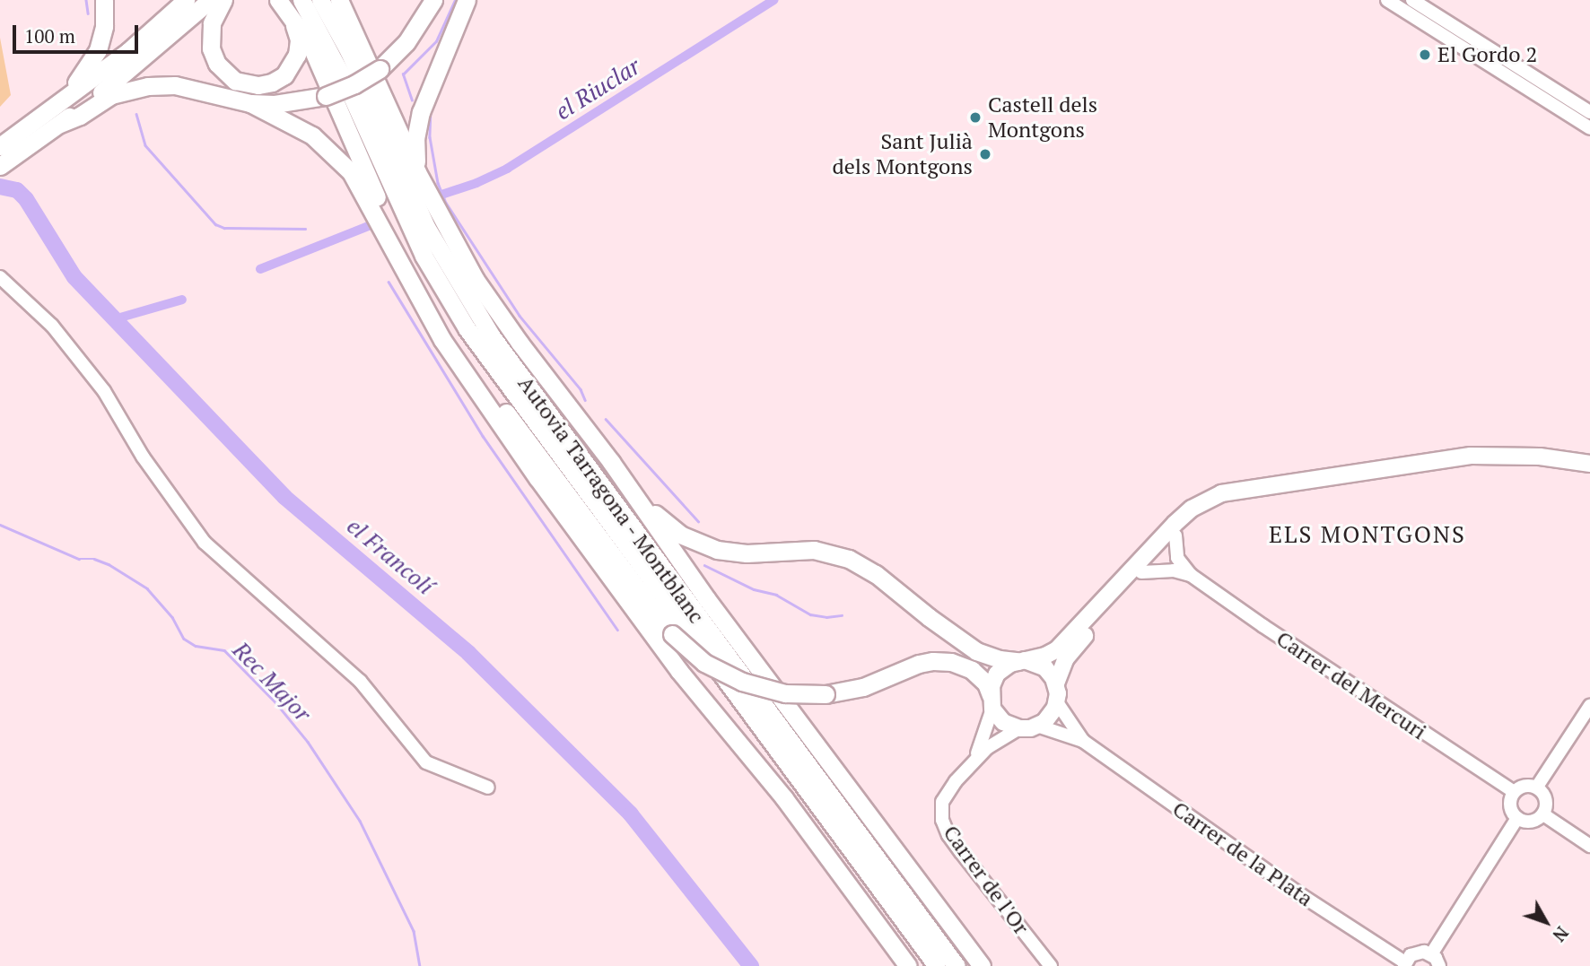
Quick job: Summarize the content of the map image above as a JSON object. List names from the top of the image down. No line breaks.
{"streets":{"highway":["Autovia Tarragona - Montblanc"],"street":["Carrer del Mercuri","Carrer de la Plata","Carrer de l'Or"]},"crossings":[["Carrer de la Plata","Carrer de l'Or"]],"districts":["ELS MONTGONS"],"water":["el Riuclar","el Francolí","Rec Major"],"places":["El Gordo 2","Castell dels Montgons","Sant Julià dels Montgons"],"scale_bar":"100 m","north":"bottom right"}
